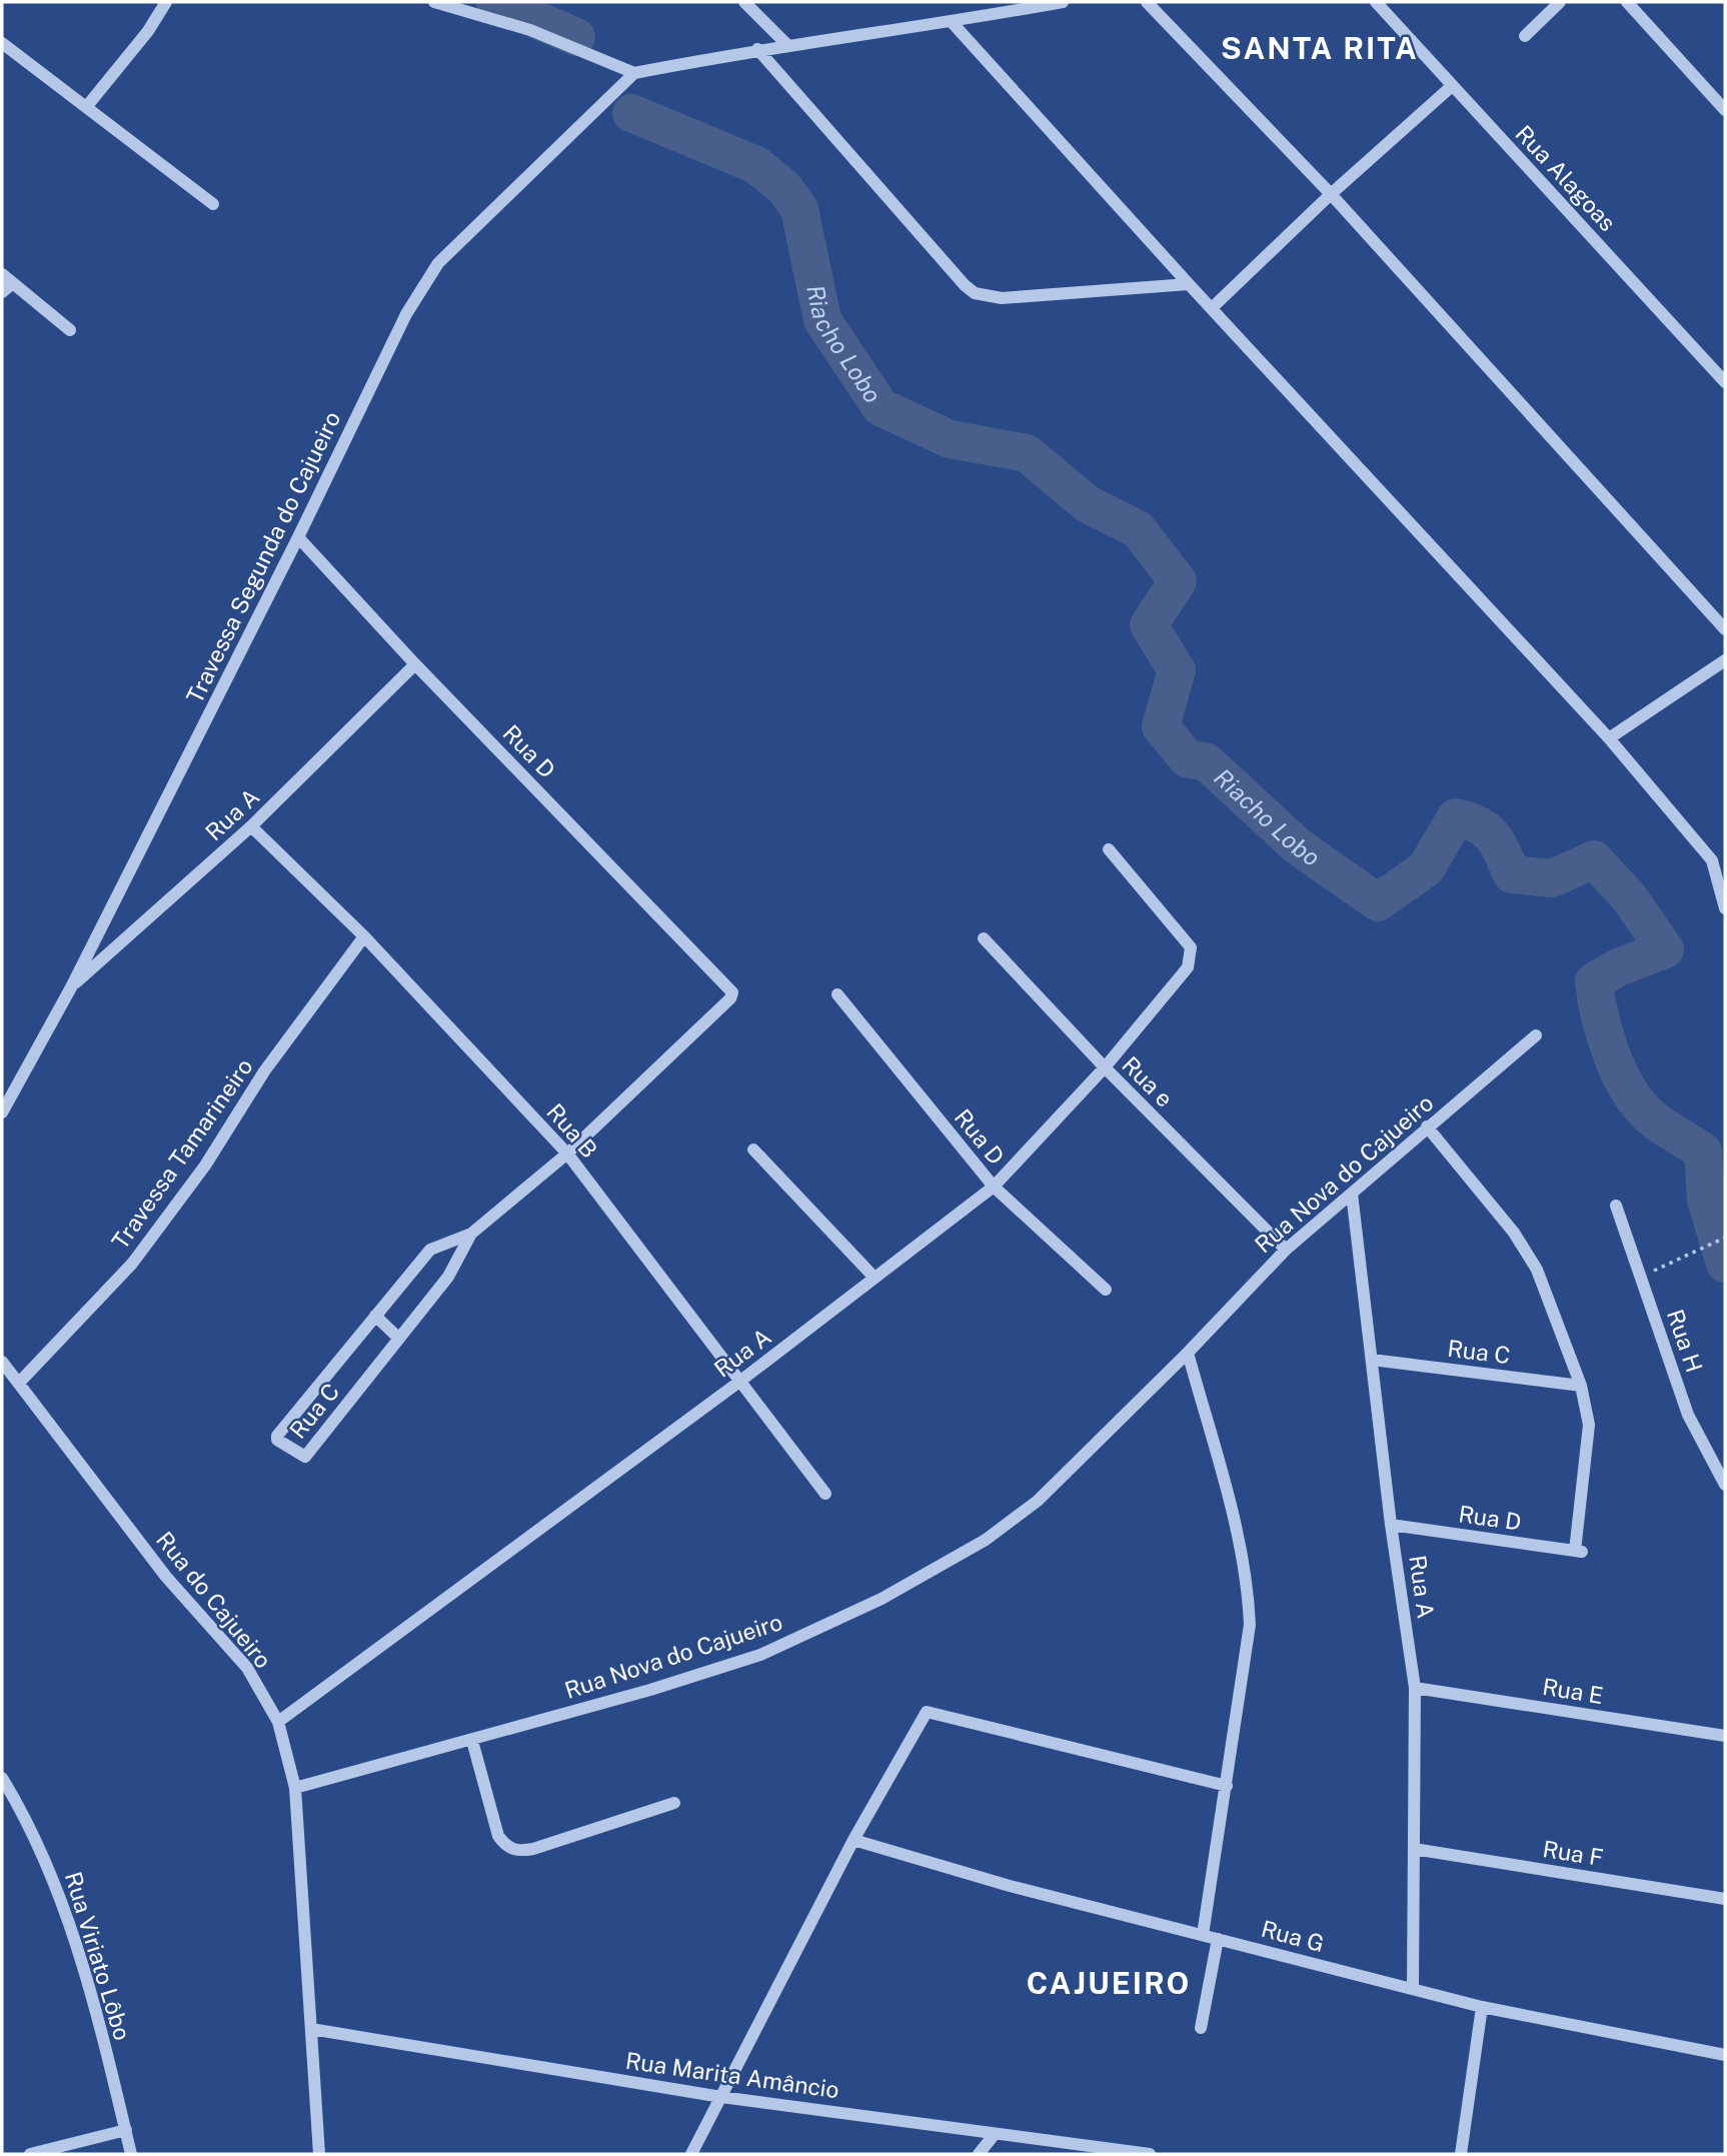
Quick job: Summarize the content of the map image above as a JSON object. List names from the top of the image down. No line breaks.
{"streets":{"street":["Rua Alagoas","Travessa Segunda do Cajueiro","Rua D","Rua A","Rua e","Rua B","Travessa Tamarineiro","Rua Nova do Cajueiro","Rua H","Rua C","Rua do Cajueiro","Rua E","Rua F","Rua G","Rua Viriato Lôbo","Rua Marita Amâncio"]},"crossings":[["Travessa Segunda do Cajueiro","Rua D"],["Travessa Segunda do Cajueiro","Rua A"],["Rua D","Rua A"],["Rua D","Rua C"],["Rua A","Rua e"],["Rua A","Rua B"],["Rua A","Rua Nova do Cajueiro"],["Rua A","Rua C"],["Rua A","Rua do Cajueiro"],["Rua A","Rua E"],["Rua A","Rua F"],["Rua A","Rua G"],["Rua e","Rua Nova do Cajueiro"],["Rua B","Travessa Tamarineiro"],["Rua B","Rua C"],["Travessa Tamarineiro","Rua do Cajueiro"],["Rua Nova do Cajueiro","Rua do Cajueiro"],["Rua do Cajueiro","Rua Marita Amâncio"]],"districts":["SANTA RITA","CAJUEIRO"],"water":["Riacho Lobo"]}
